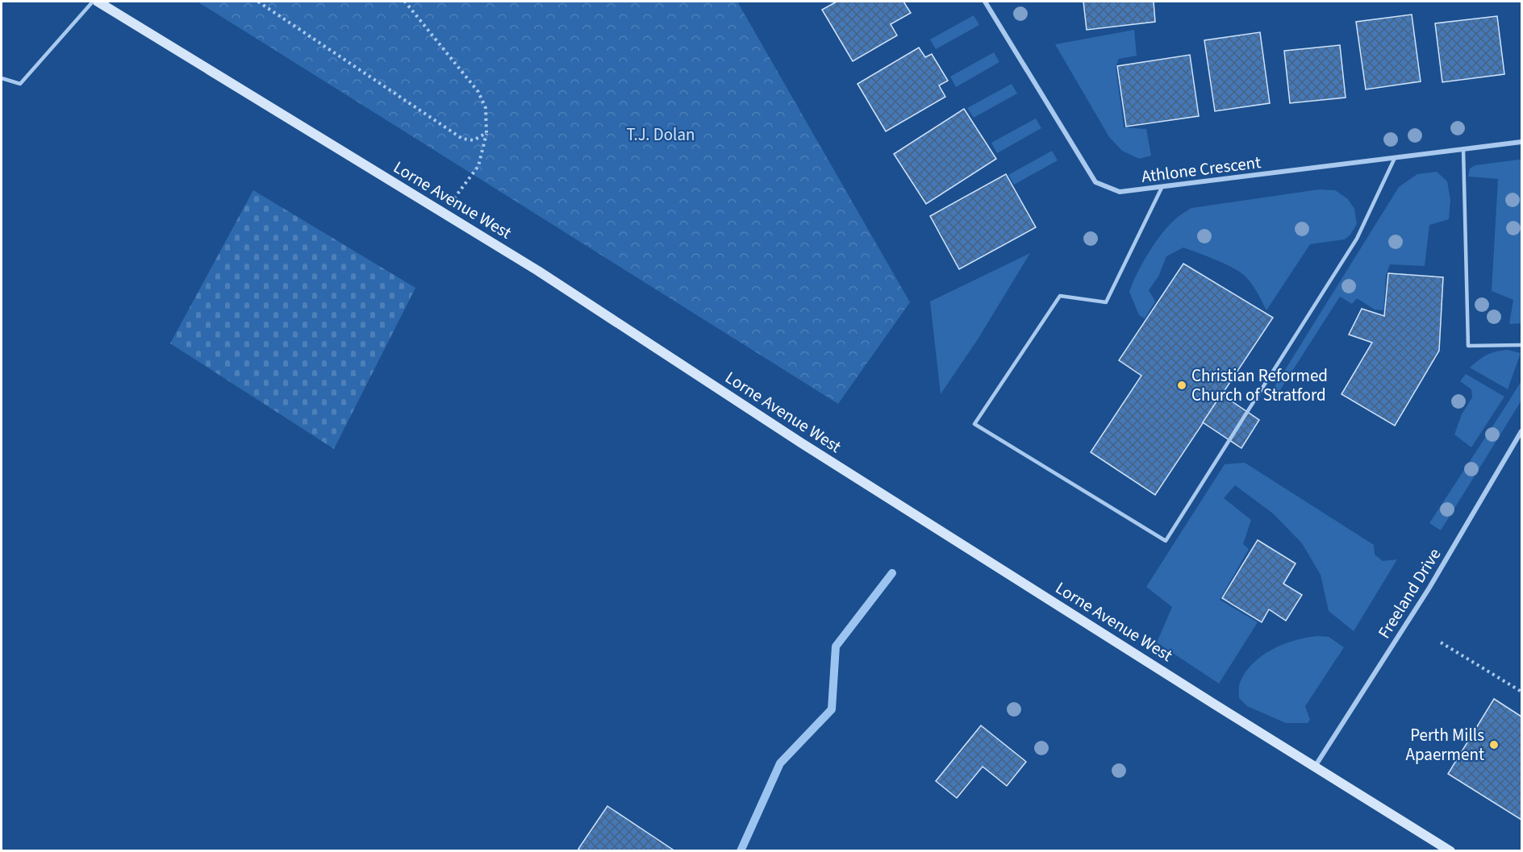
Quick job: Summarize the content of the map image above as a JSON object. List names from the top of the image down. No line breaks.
{"streets":{"main road":["Lorne Avenue West"],"street":["Athlone Crescent","Freeland Drive"]},"crossings":[["Lorne Avenue West","Freeland Drive"]],"parks":["T.J. Dolan"],"places":["Christian Reformed Church of Stratford","Perth Mills Apaerment"]}
